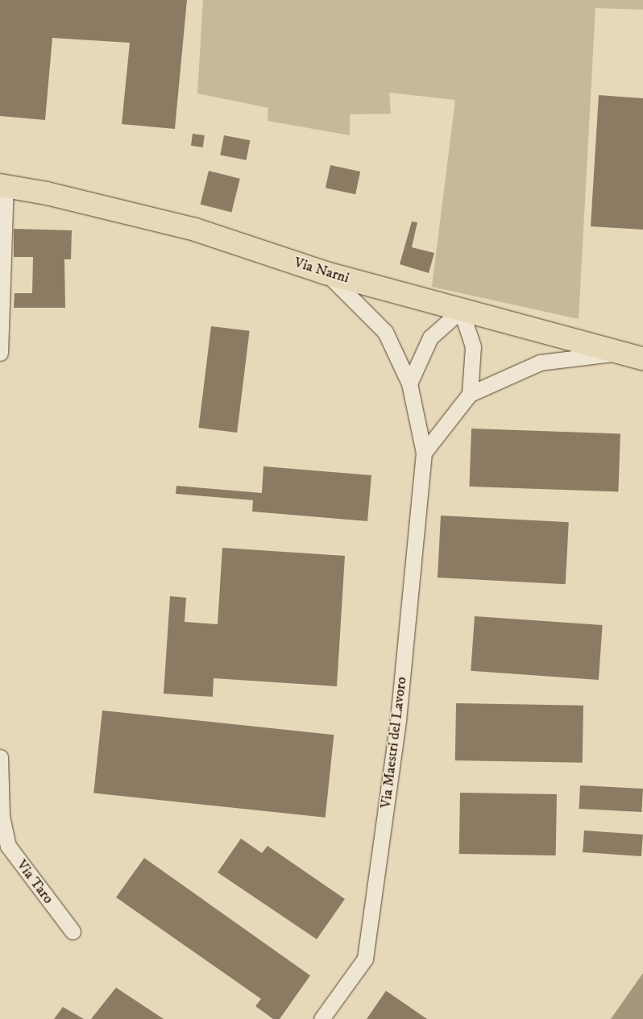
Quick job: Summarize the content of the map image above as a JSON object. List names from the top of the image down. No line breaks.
{"streets":{"main road":["Via Narni"],"street":["Via Maestri del Lavoro","Via Taro"]},"crossings":[["Via Narni","Via Maestri del Lavoro"]]}
